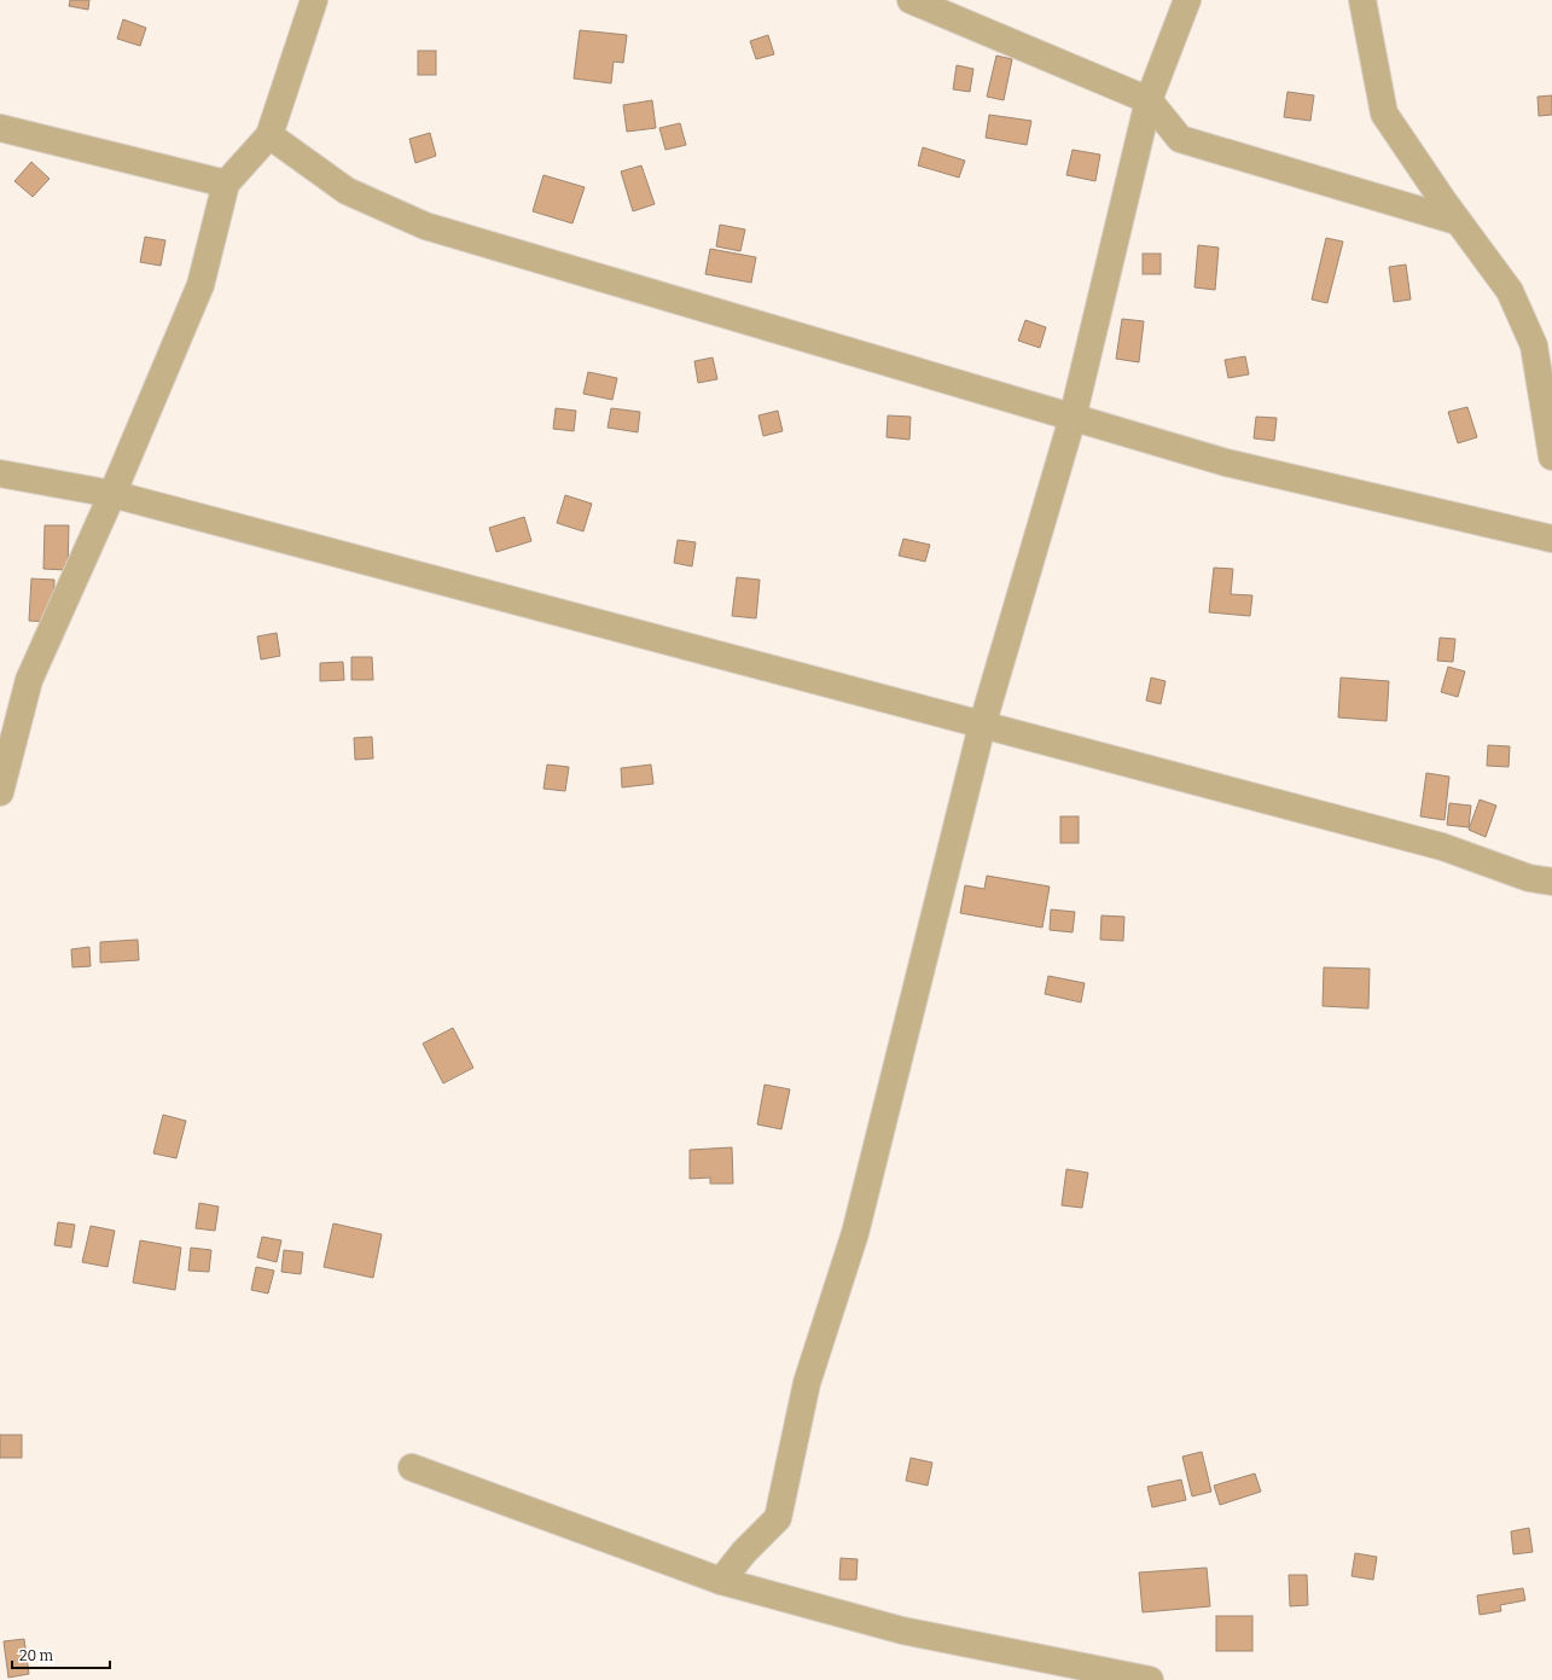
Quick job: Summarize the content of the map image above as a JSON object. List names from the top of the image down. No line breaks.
{"scale_bar":"20 m"}
